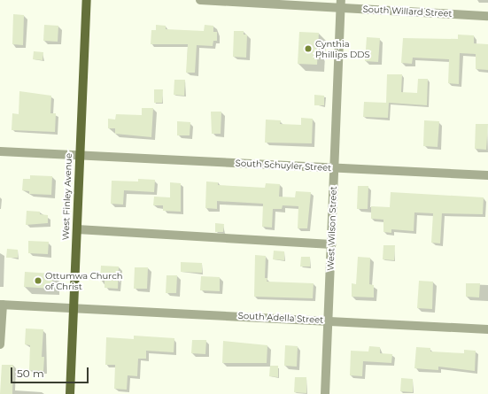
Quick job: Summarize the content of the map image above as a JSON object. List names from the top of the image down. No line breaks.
{"streets":{"main road":["West Finley Avenue"],"street":["South Willard Street","South Schuyler Street","West Wilson Street","South Adella Street"]},"crossings":[["South Willard Street","West Wilson Street"],["South Schuyler Street","West Finley Avenue"],["South Schuyler Street","West Wilson Street"],["West Finley Avenue","South Adella Street"],["West Wilson Street","South Adella Street"]],"places":["Cynthia Phillips DDS","Ottumwa Church of Christ"],"scale_bar":"50 m"}
